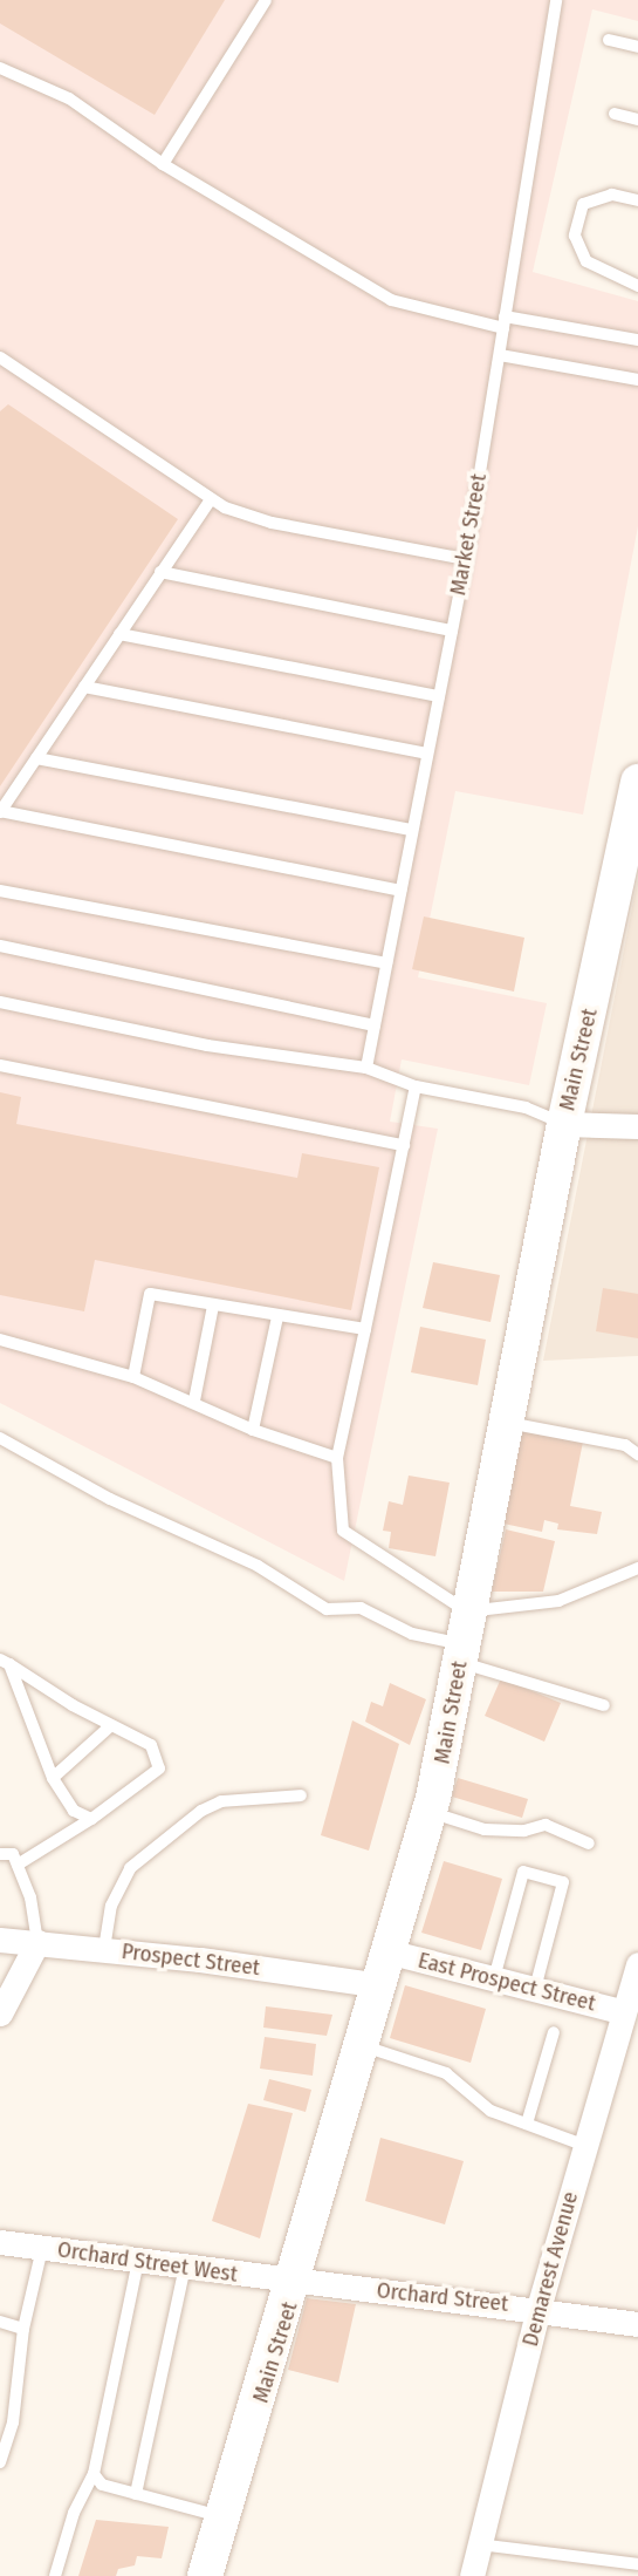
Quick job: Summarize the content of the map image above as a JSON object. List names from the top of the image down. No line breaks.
{"streets":{"street":["Main Street","Prospect Street","East Prospect Street","Orchard Street West","Demarest Avenue","Orchard Street"],"lane":["Market Street"]},"crossings":[["Main Street","Prospect Street"],["Main Street","East Prospect Street"],["Main Street","Orchard Street West"],["Main Street","Orchard Street"],["East Prospect Street","Demarest Avenue"],["Orchard Street West","Orchard Street"],["Demarest Avenue","Orchard Street"]]}
